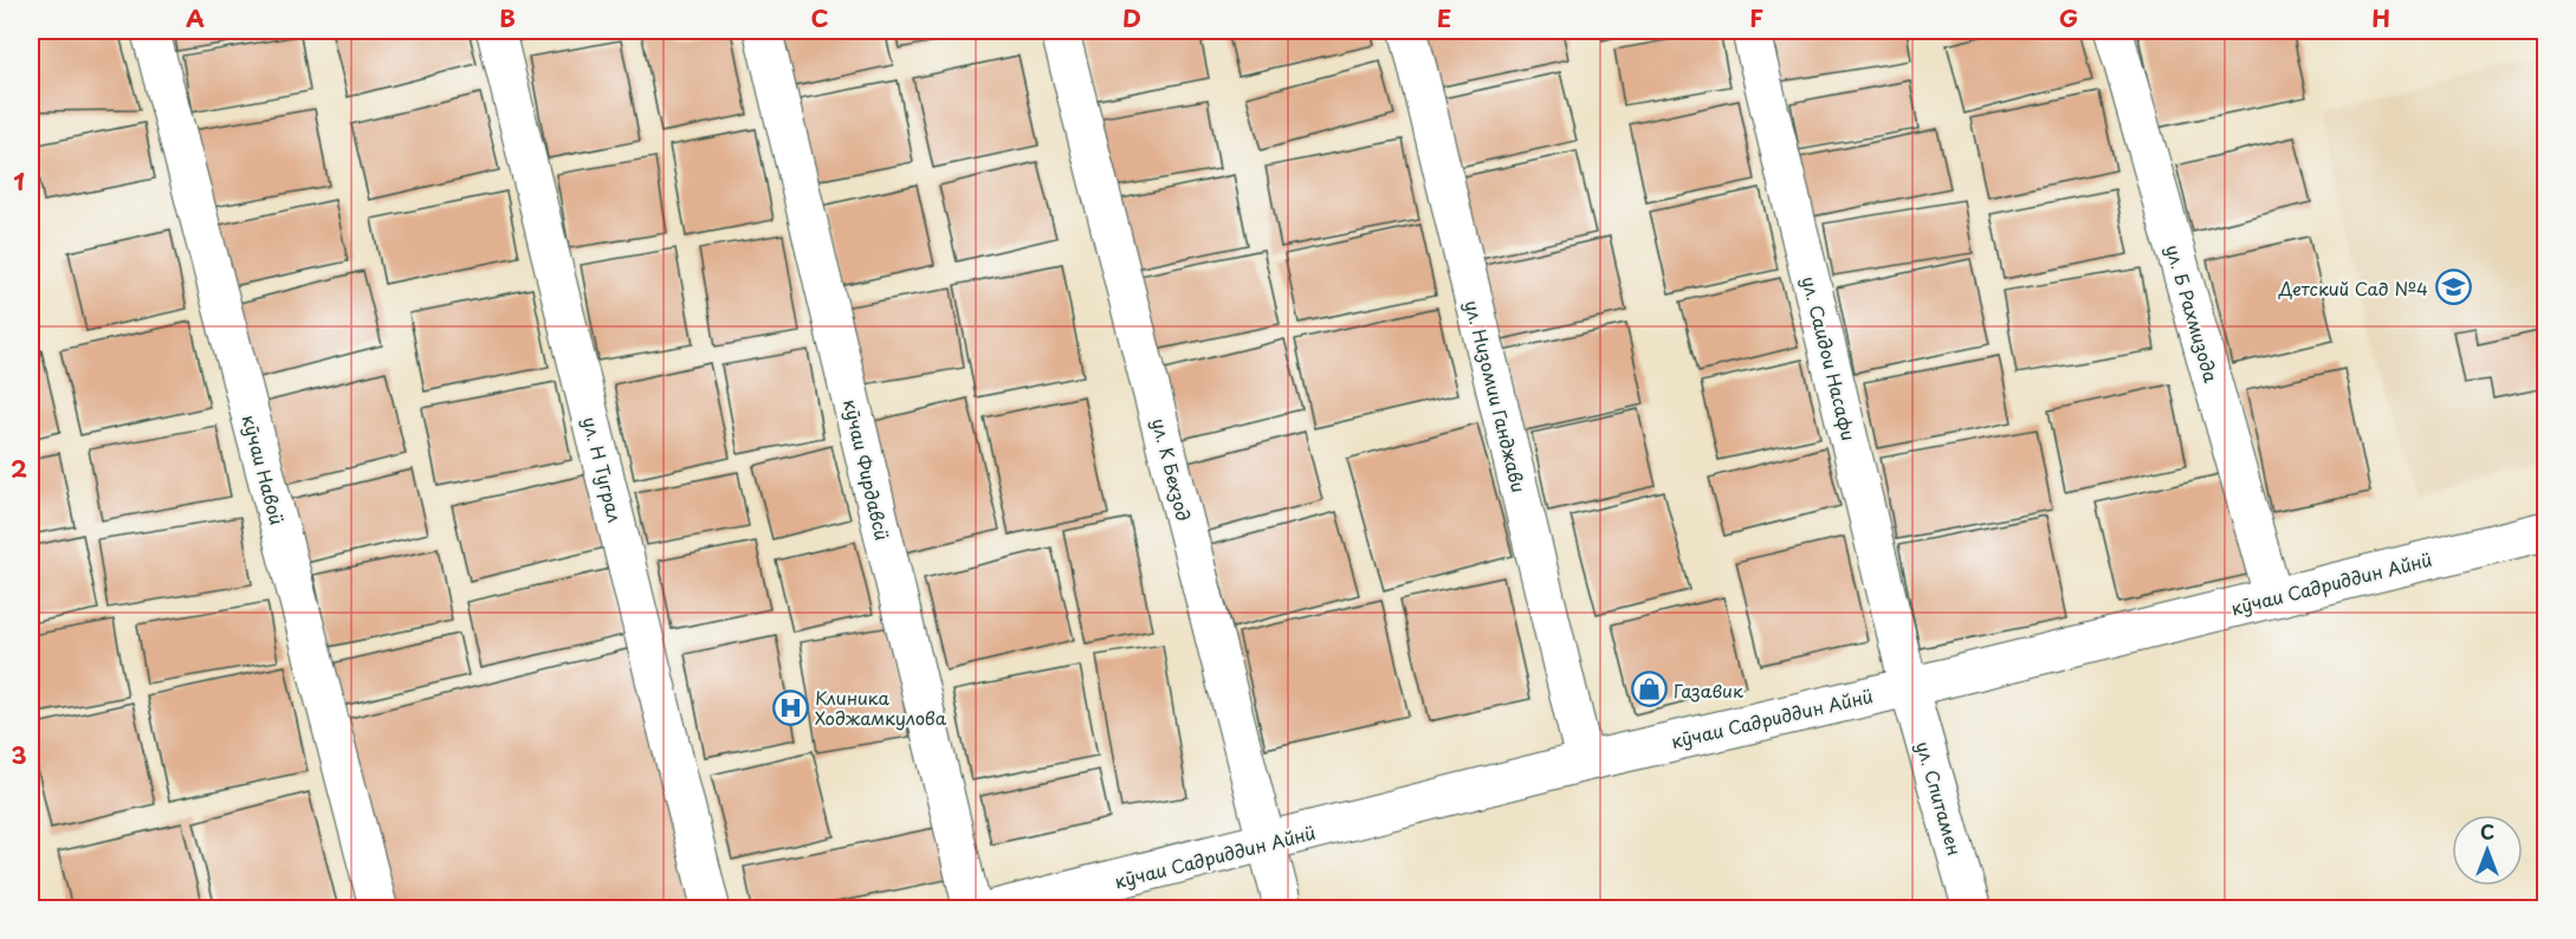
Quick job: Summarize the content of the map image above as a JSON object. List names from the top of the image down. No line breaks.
{"streets":{"street":["ул. Б Рахмизода","ул. Саидои Насафи","ул. Низомии Ганджави","кӯчаи Навоӣ","ул. Н Туграл","кӯчаи Фирдавсӣ","ул. К Бехзод","кӯчаи Садриддин Айнӣ","ул. Спитамен"]},"crossings":[["ул. Б Рахмизода","кӯчаи Садриддин Айнӣ"],["ул. Саидои Насафи","кӯчаи Садриддин Айнӣ"],["ул. Саидои Насафи","ул. Спитамен"],["ул. Низомии Ганджави","кӯчаи Садриддин Айнӣ"],["ул. К Бехзод","кӯчаи Садриддин Айнӣ"],["кӯчаи Садриддин Айнӣ","ул. Спитамен"]],"places":{"school or university":["Детский Сад №4"],"shop":["Газавик"],"hospital":["Клиника Ходжамкулова"]},"north":"top","grid":{"columns":["A","B","C","D","E","F","G","H"],"rows":["1","2","3"]}}
